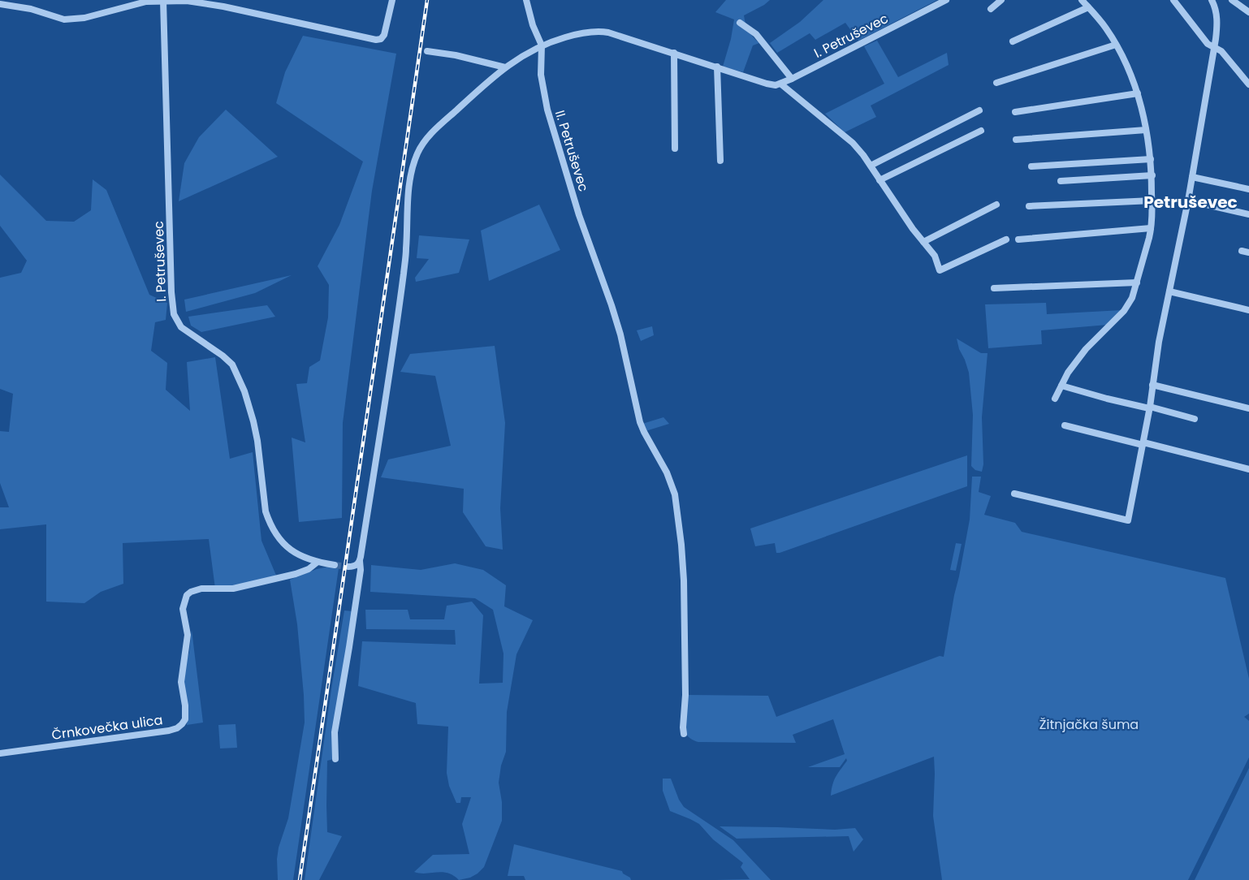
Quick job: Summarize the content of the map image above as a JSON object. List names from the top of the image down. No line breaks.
{"streets":{"street":["I. Petruševec","II. Petruševec","Črnkovečka ulica"]},"crossings":[["I. Petruševec","Črnkovečka ulica"]],"districts":["Petruševec"],"parks":["Žitnjačka šuma"]}
